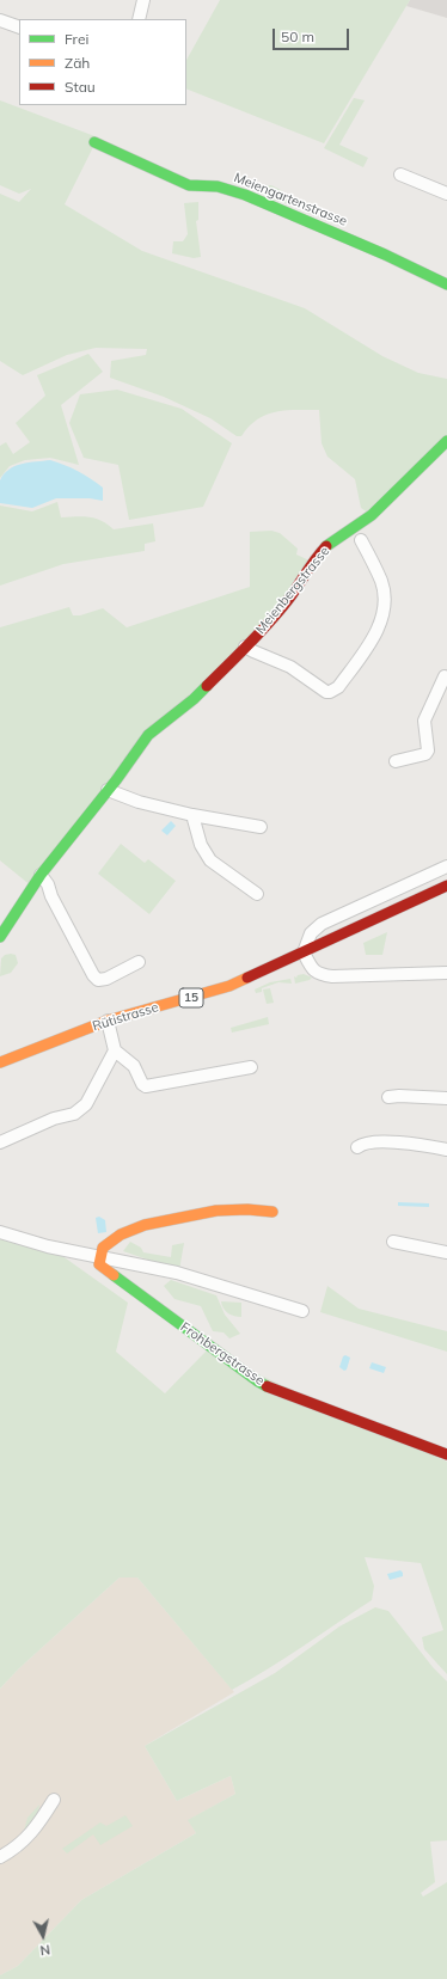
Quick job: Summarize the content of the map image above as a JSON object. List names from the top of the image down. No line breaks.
{"streets":{"street":["Meiengartenstrasse","Meienbergstrasse","15","Rütistrasse","Frohbergstrasse"]},"legend":["Frei","Zäh","Stau"],"scale_bar":"50 m","north":"bottom"}
